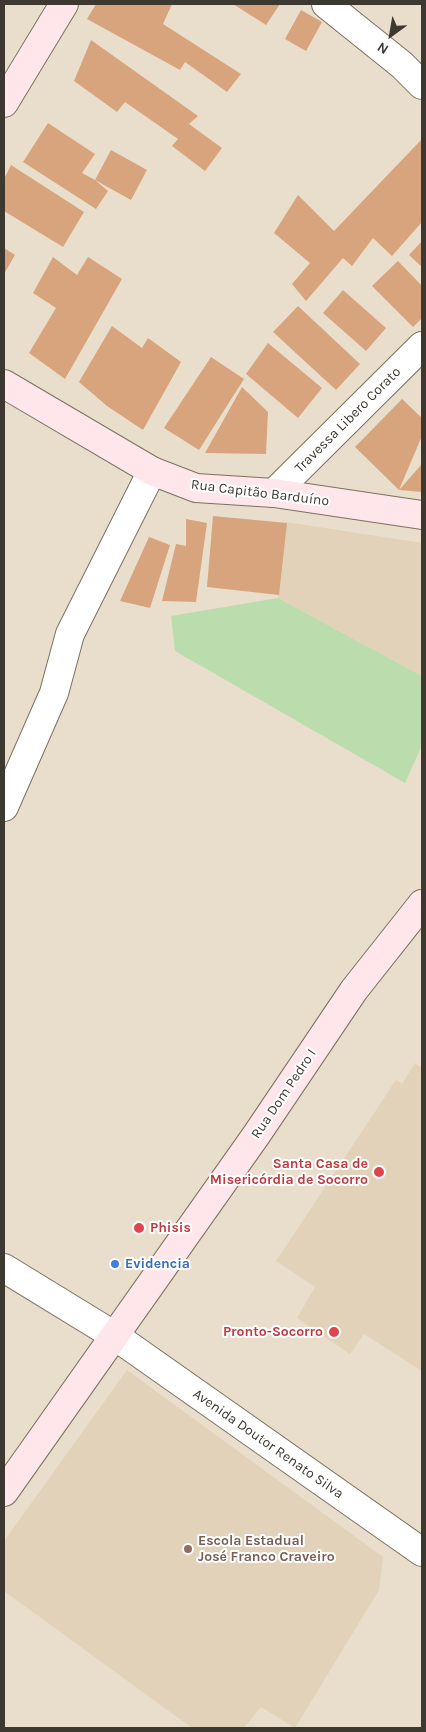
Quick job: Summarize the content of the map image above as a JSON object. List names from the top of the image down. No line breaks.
{"streets":{"street":["Travessa Libero Corato","Rua Capitão Barduíno","Rua Dom Pedro I","Avenida Doutor Renato Silva"]},"crossings":[["Travessa Libero Corato","Rua Capitão Barduíno"],["Rua Dom Pedro I","Avenida Doutor Renato Silva"]],"places":["Santa Casa de Misericórdia de Socorro","Phisis","Evidencia","Pronto-Socorro","Escola Estadual José Franco Craveiro"],"north":"bottom left"}
